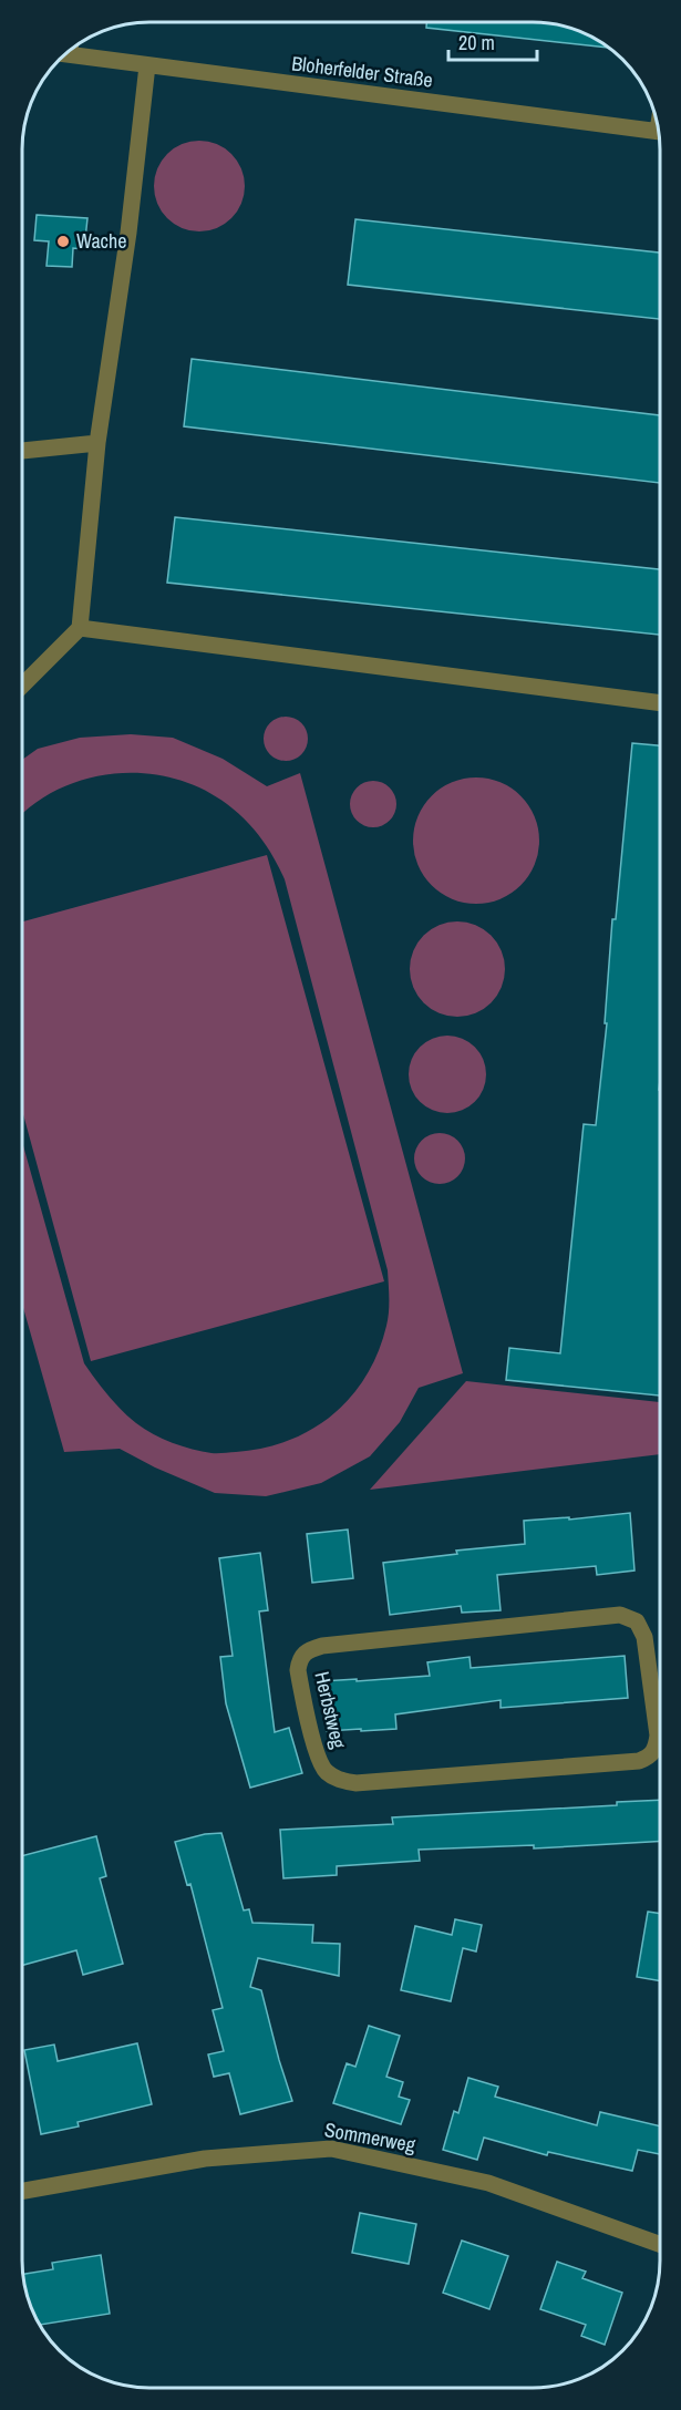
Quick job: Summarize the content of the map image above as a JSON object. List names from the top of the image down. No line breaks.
{"streets":{"street":["Bloherfelder Straße","Herbstweg","Sommerweg"]},"places":["Wache"],"scale_bar":"20 m"}
